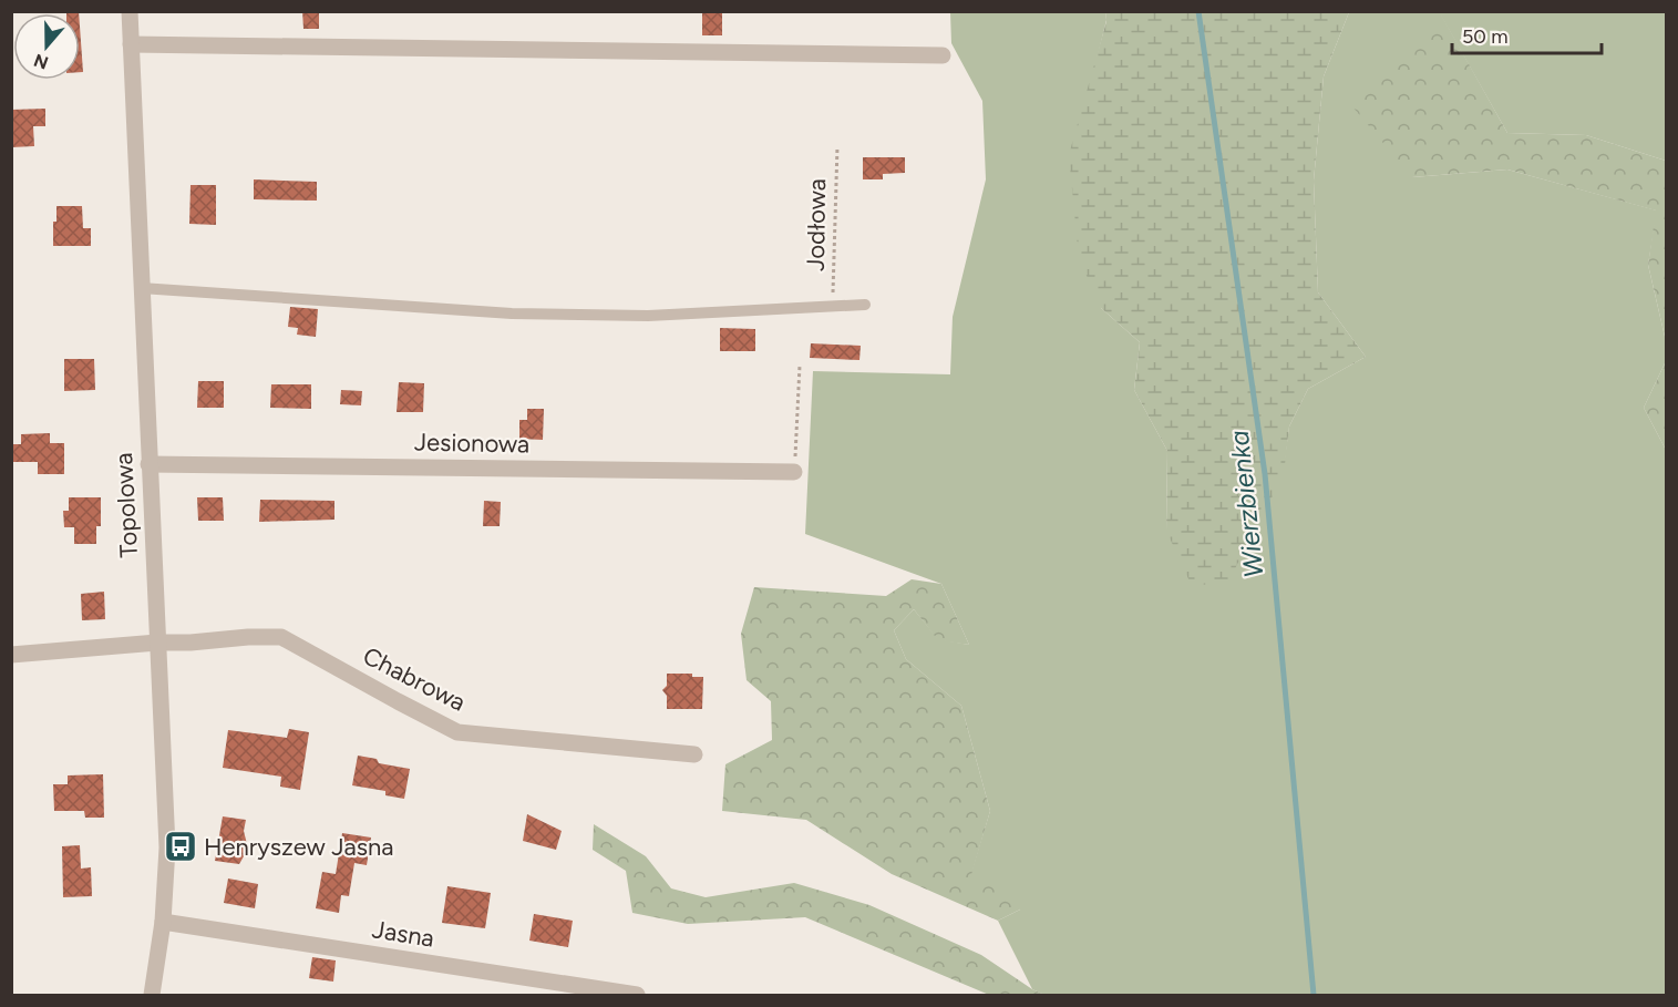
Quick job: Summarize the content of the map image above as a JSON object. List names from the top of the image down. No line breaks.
{"streets":{"street":["Jesionowa","Topolowa","Chabrowa","Jasna"],"path":["Jodłowa"]},"crossings":[["Jesionowa","Topolowa"],["Topolowa","Chabrowa"],["Topolowa","Jasna"]],"water":["Wierzbienka"],"places":{"bus stop":["Henryszew Jasna"]},"scale_bar":"50 m","north":"bottom"}
